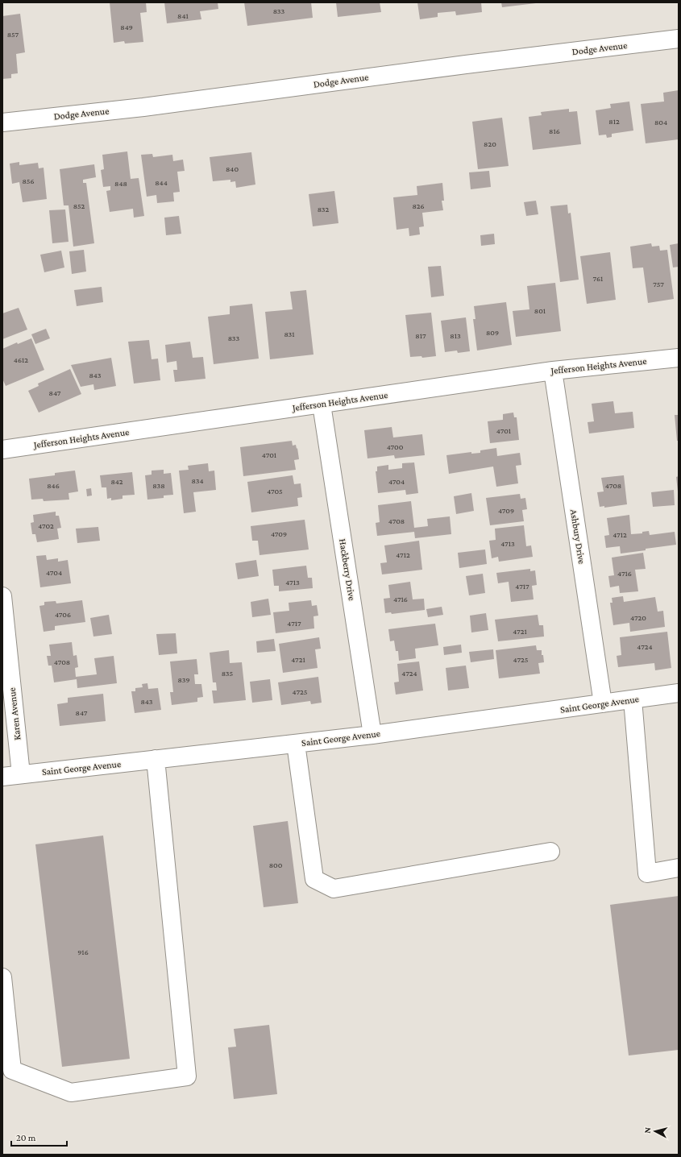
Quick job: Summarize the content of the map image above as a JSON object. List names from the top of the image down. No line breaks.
{"streets":{"street":["Dodge Avenue","Jefferson Heights Avenue","Ashbury Drive","Hackberry Drive","Saint George Avenue","Karen Avenue"]},"crossings":[["Jefferson Heights Avenue","Ashbury Drive"],["Jefferson Heights Avenue","Hackberry Drive"],["Ashbury Drive","Saint George Avenue"],["Hackberry Drive","Saint George Avenue"],["Saint George Avenue","Karen Avenue"]],"house_numbers":["833","841","849","857","812","804","816","820","840","856","844","848","852","826","832","761","757","801","809","831","817","813","833","4612","843","847","4701","4700","4701","834","842","4704","846","838","4708","4705","4709","4708","4702","4709","4712","4713","4712","4704","4716","4713","4717","4716","4706","4720","4717","4721","4724","4721","4725","4708","835","4724","839","4725","843","847","800","916"],"scale_bar":"20 m","north":"left"}
